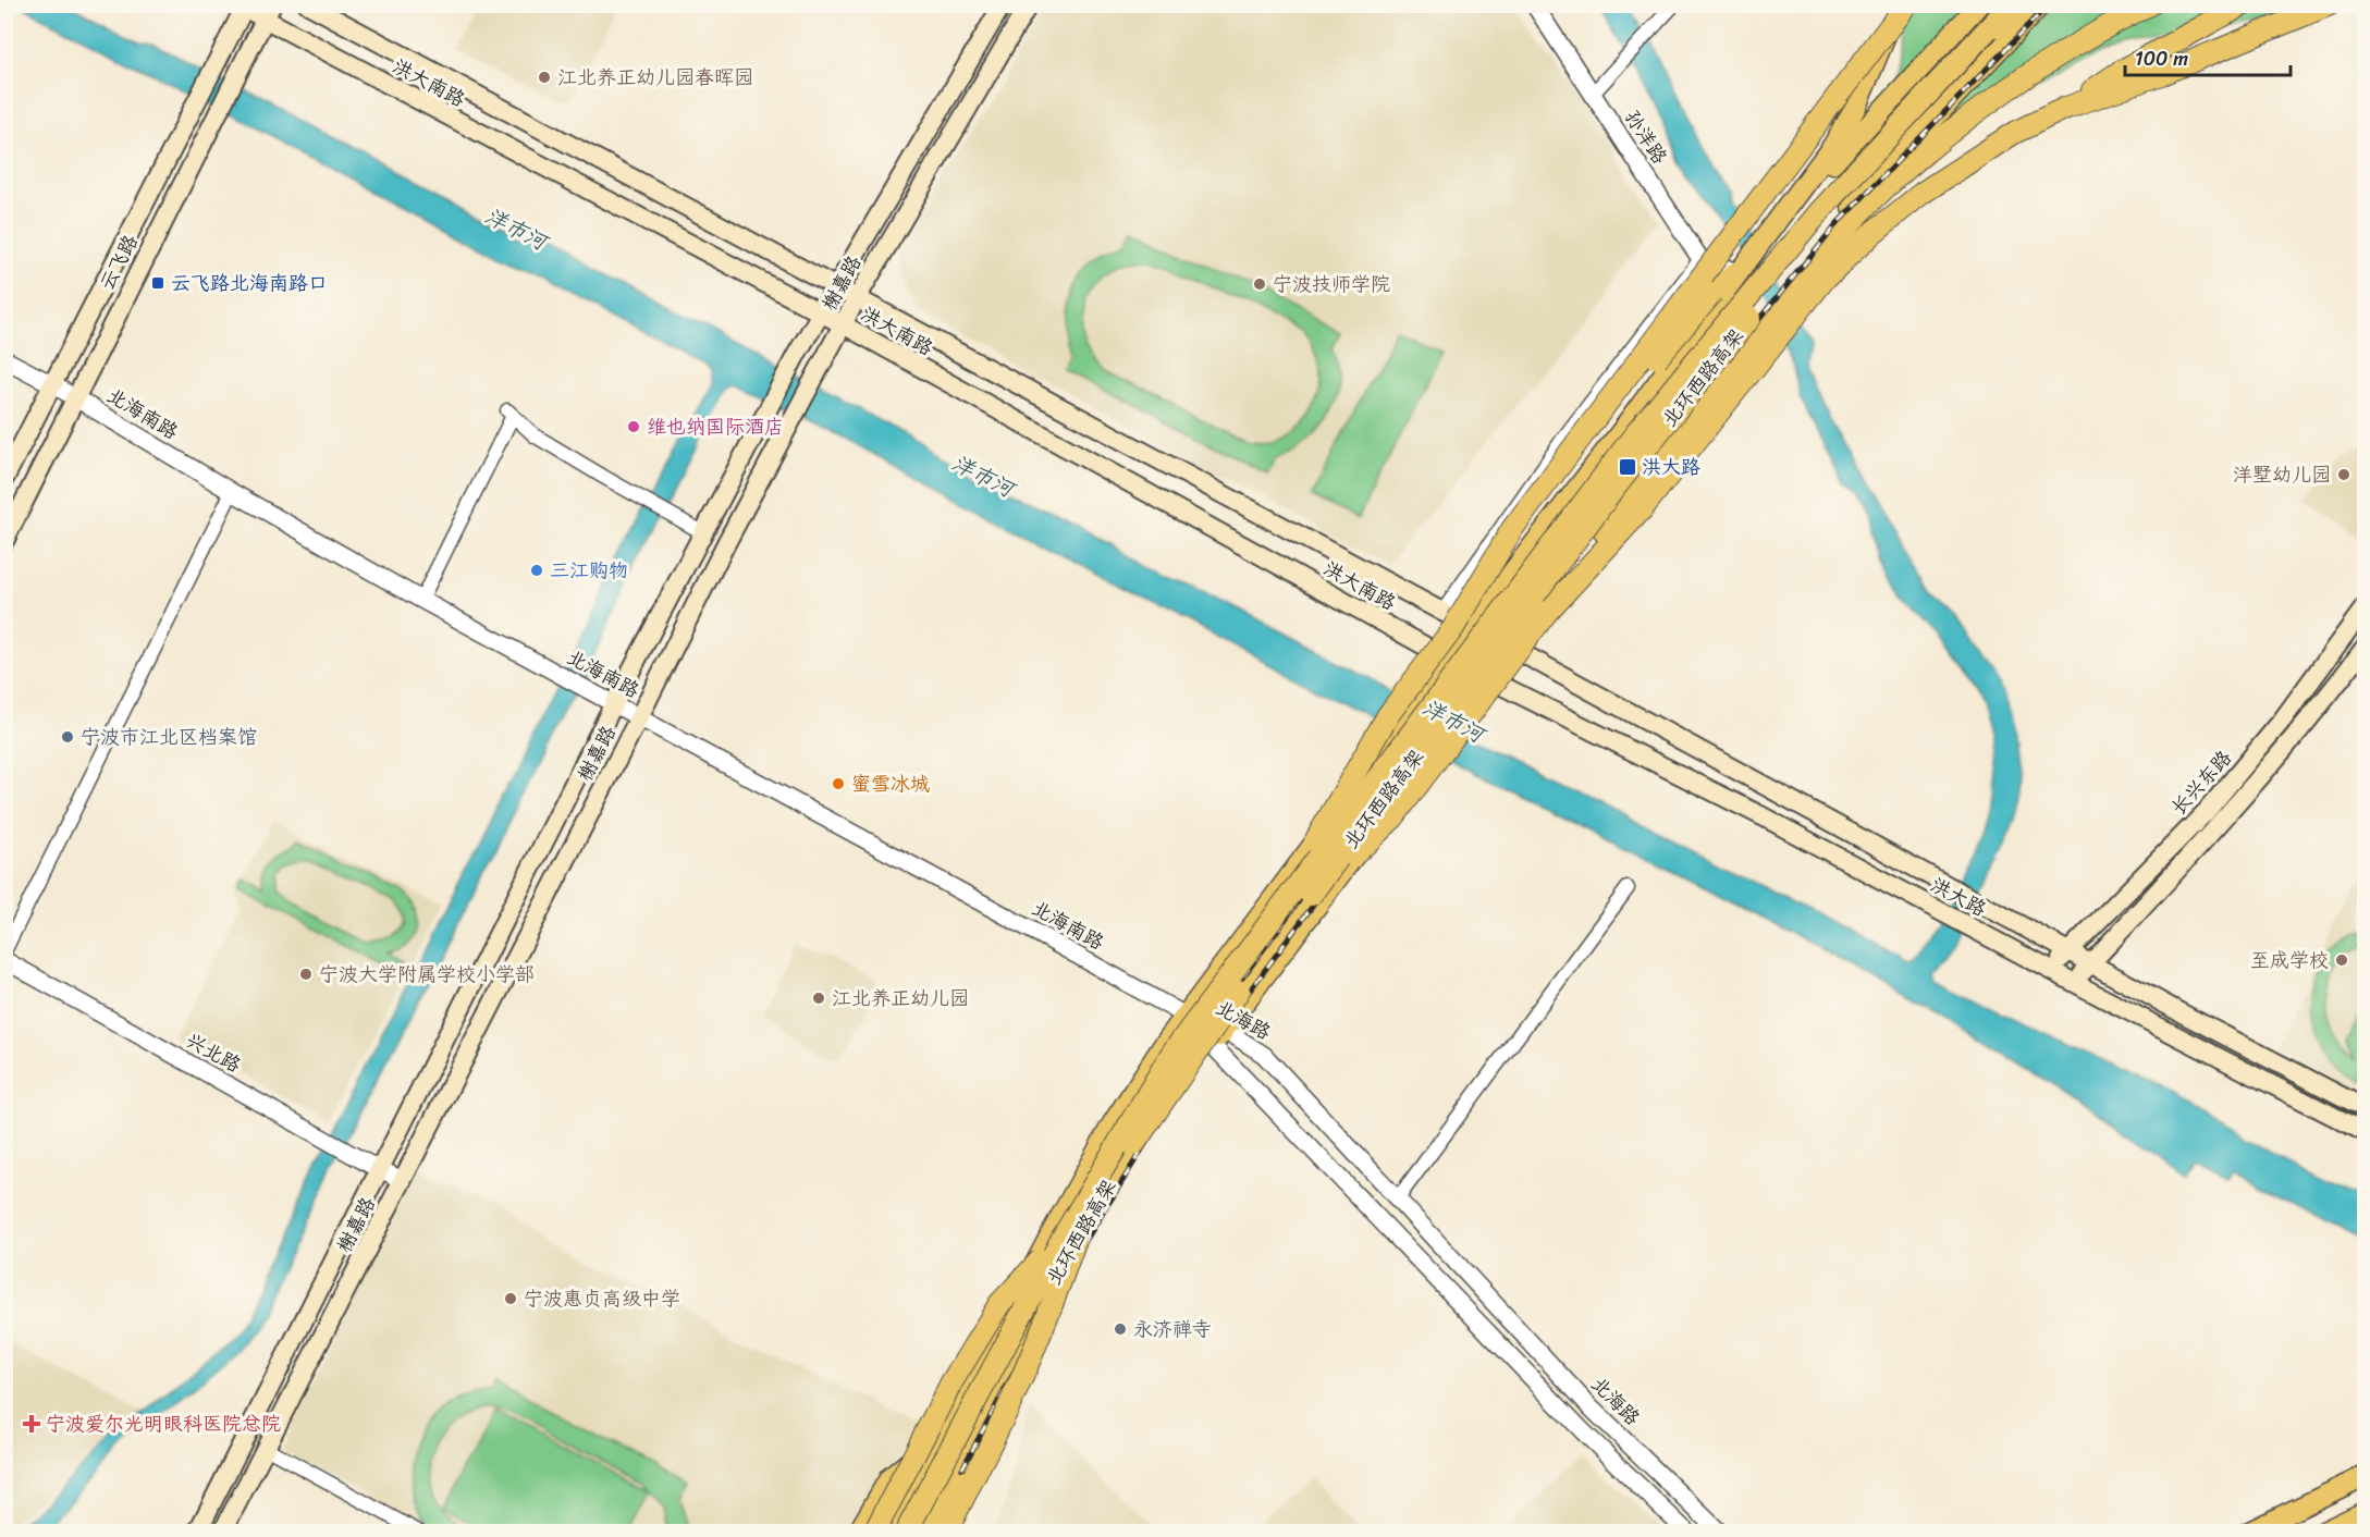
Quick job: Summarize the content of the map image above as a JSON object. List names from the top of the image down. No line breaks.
{"streets":{"highway":["北环西路高架"],"main road":["洪大南路","云飞路","榭嘉路","长兴东路","洪大路"],"street":["孙洋路","北海南路","北海路","兴北路"]},"crossings":[["洪大南路","云飞路"],["洪大南路","榭嘉路"],["洪大南路","洪大路"],["云飞路","北海南路"],["榭嘉路","北海南路"],["榭嘉路","兴北路"],["北海南路","北海路"],["长兴东路","洪大路"]],"water":["洋市河"],"places":{"other":["江北养正幼儿园春晖园","宁波技师学院","维也纳国际酒店","洋墅幼儿园","三江购物","宁波市江北区档案馆","蜜雪冰城","至成学校","宁波大学附属学校小学部","江北养正幼儿园","宁波惠贞高级中学","永济禅寺"],"transit":["云飞路北海南路口","洪大路"],"health":["宁波爱尔光明眼科医院总院"]},"scale_bar":"100 m"}
